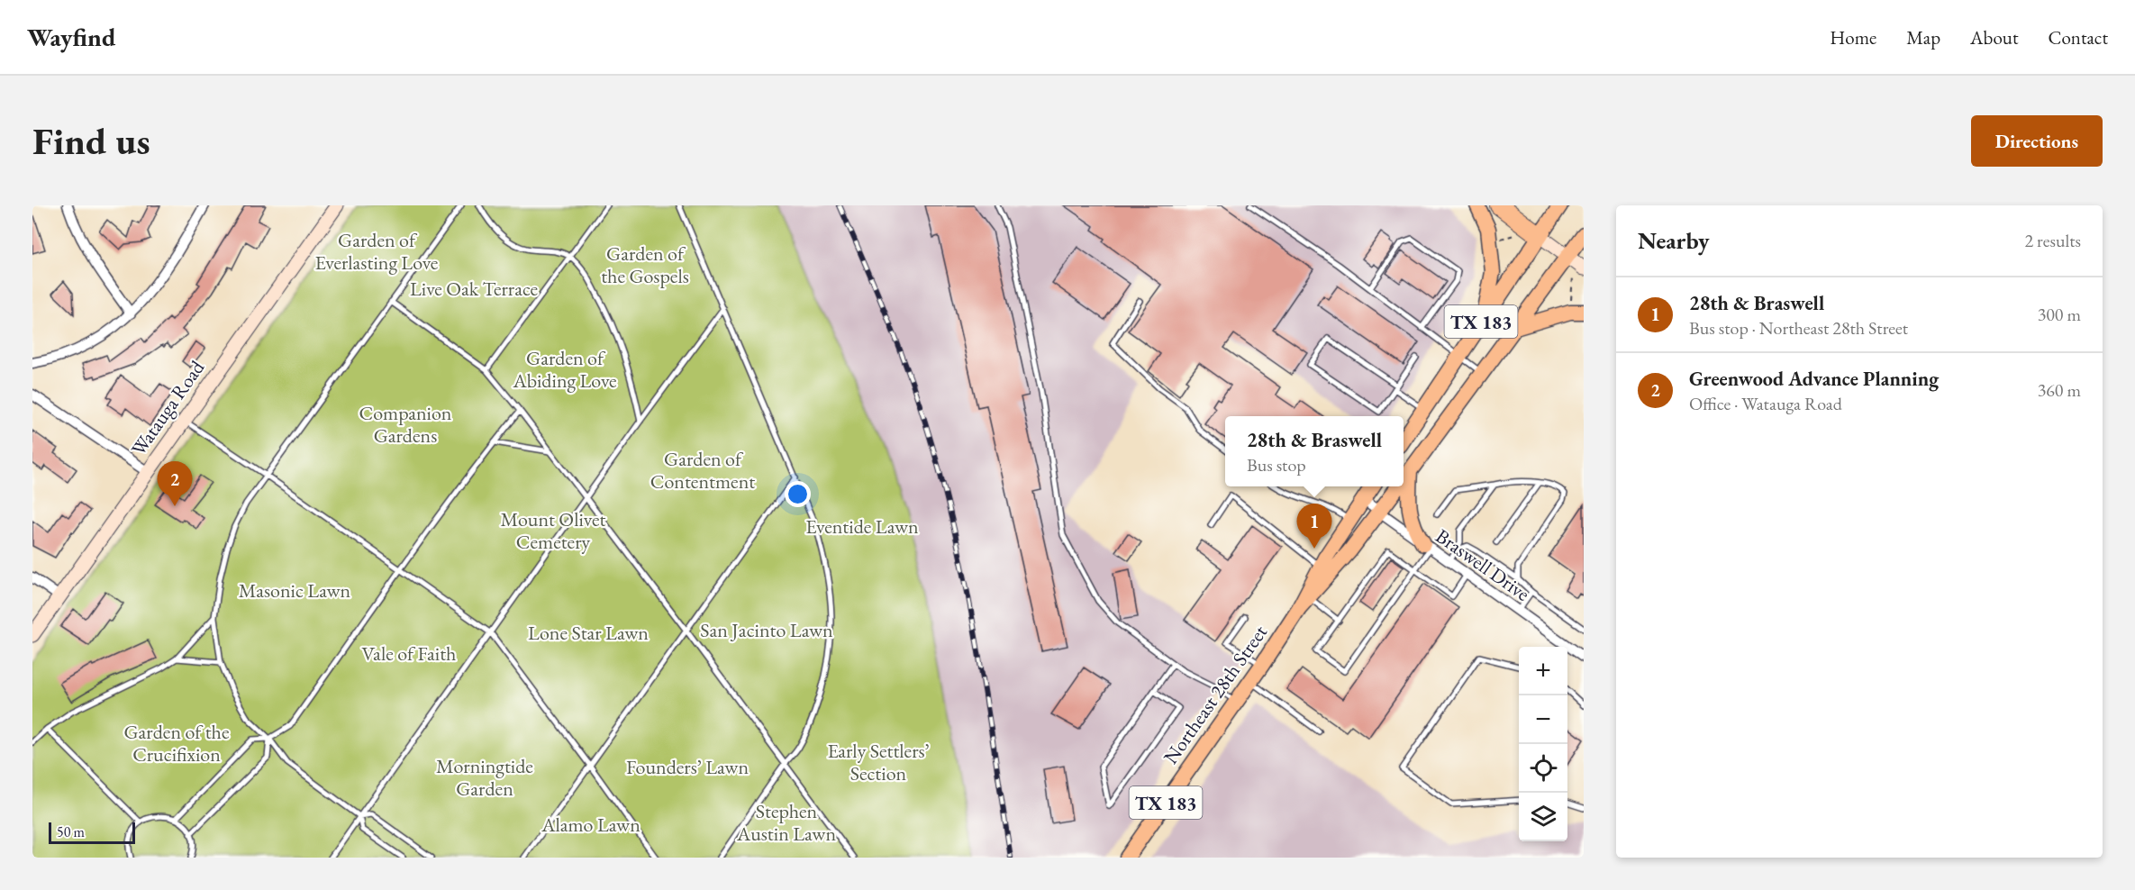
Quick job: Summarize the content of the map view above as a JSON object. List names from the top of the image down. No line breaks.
{"streets":{"main road":["TX 183","Northeast 28th Street"],"street":["Watauga Road","Braswell Drive"]},"crossings":[["Braswell Drive","Northeast 28th Street"]],"parks":["Garden of Everlasting Love","Garden of the Gospels","Live Oak Terrace","Garden of Abiding Love","Companion Gardens","Garden of Contentment","Mount Olivet Cemetery","Eventide Lawn","Masonic Lawn","San Jacinto Lawn","Lone Star Lawn","Vale of Faith","Garden of the Crucifixion","Early Settlers’ Section","Morningtide Garden","Founders’ Lawn","Stephen Austin Lawn","Alamo Lawn"],"scale_bar":"50 m","page":{"header":"Wayfind","nav":["Home","Map","About","Contact"],"buttons":"Directions","title":"Find us","heading":["Nearby","2 results"],"list":[{"mark":"1","name":"28th & Braswell","note":"Bus stop · Northeast 28th Street","value":"300 m"},{"mark":"2","name":"Greenwood Advance Planning","note":"Office · Watauga Road","value":"360 m"}],"popup":["28th & Braswell","Bus stop"],"pins":["2","1"],"map_buttons":["+","−"],"scale":"50 m"}}
